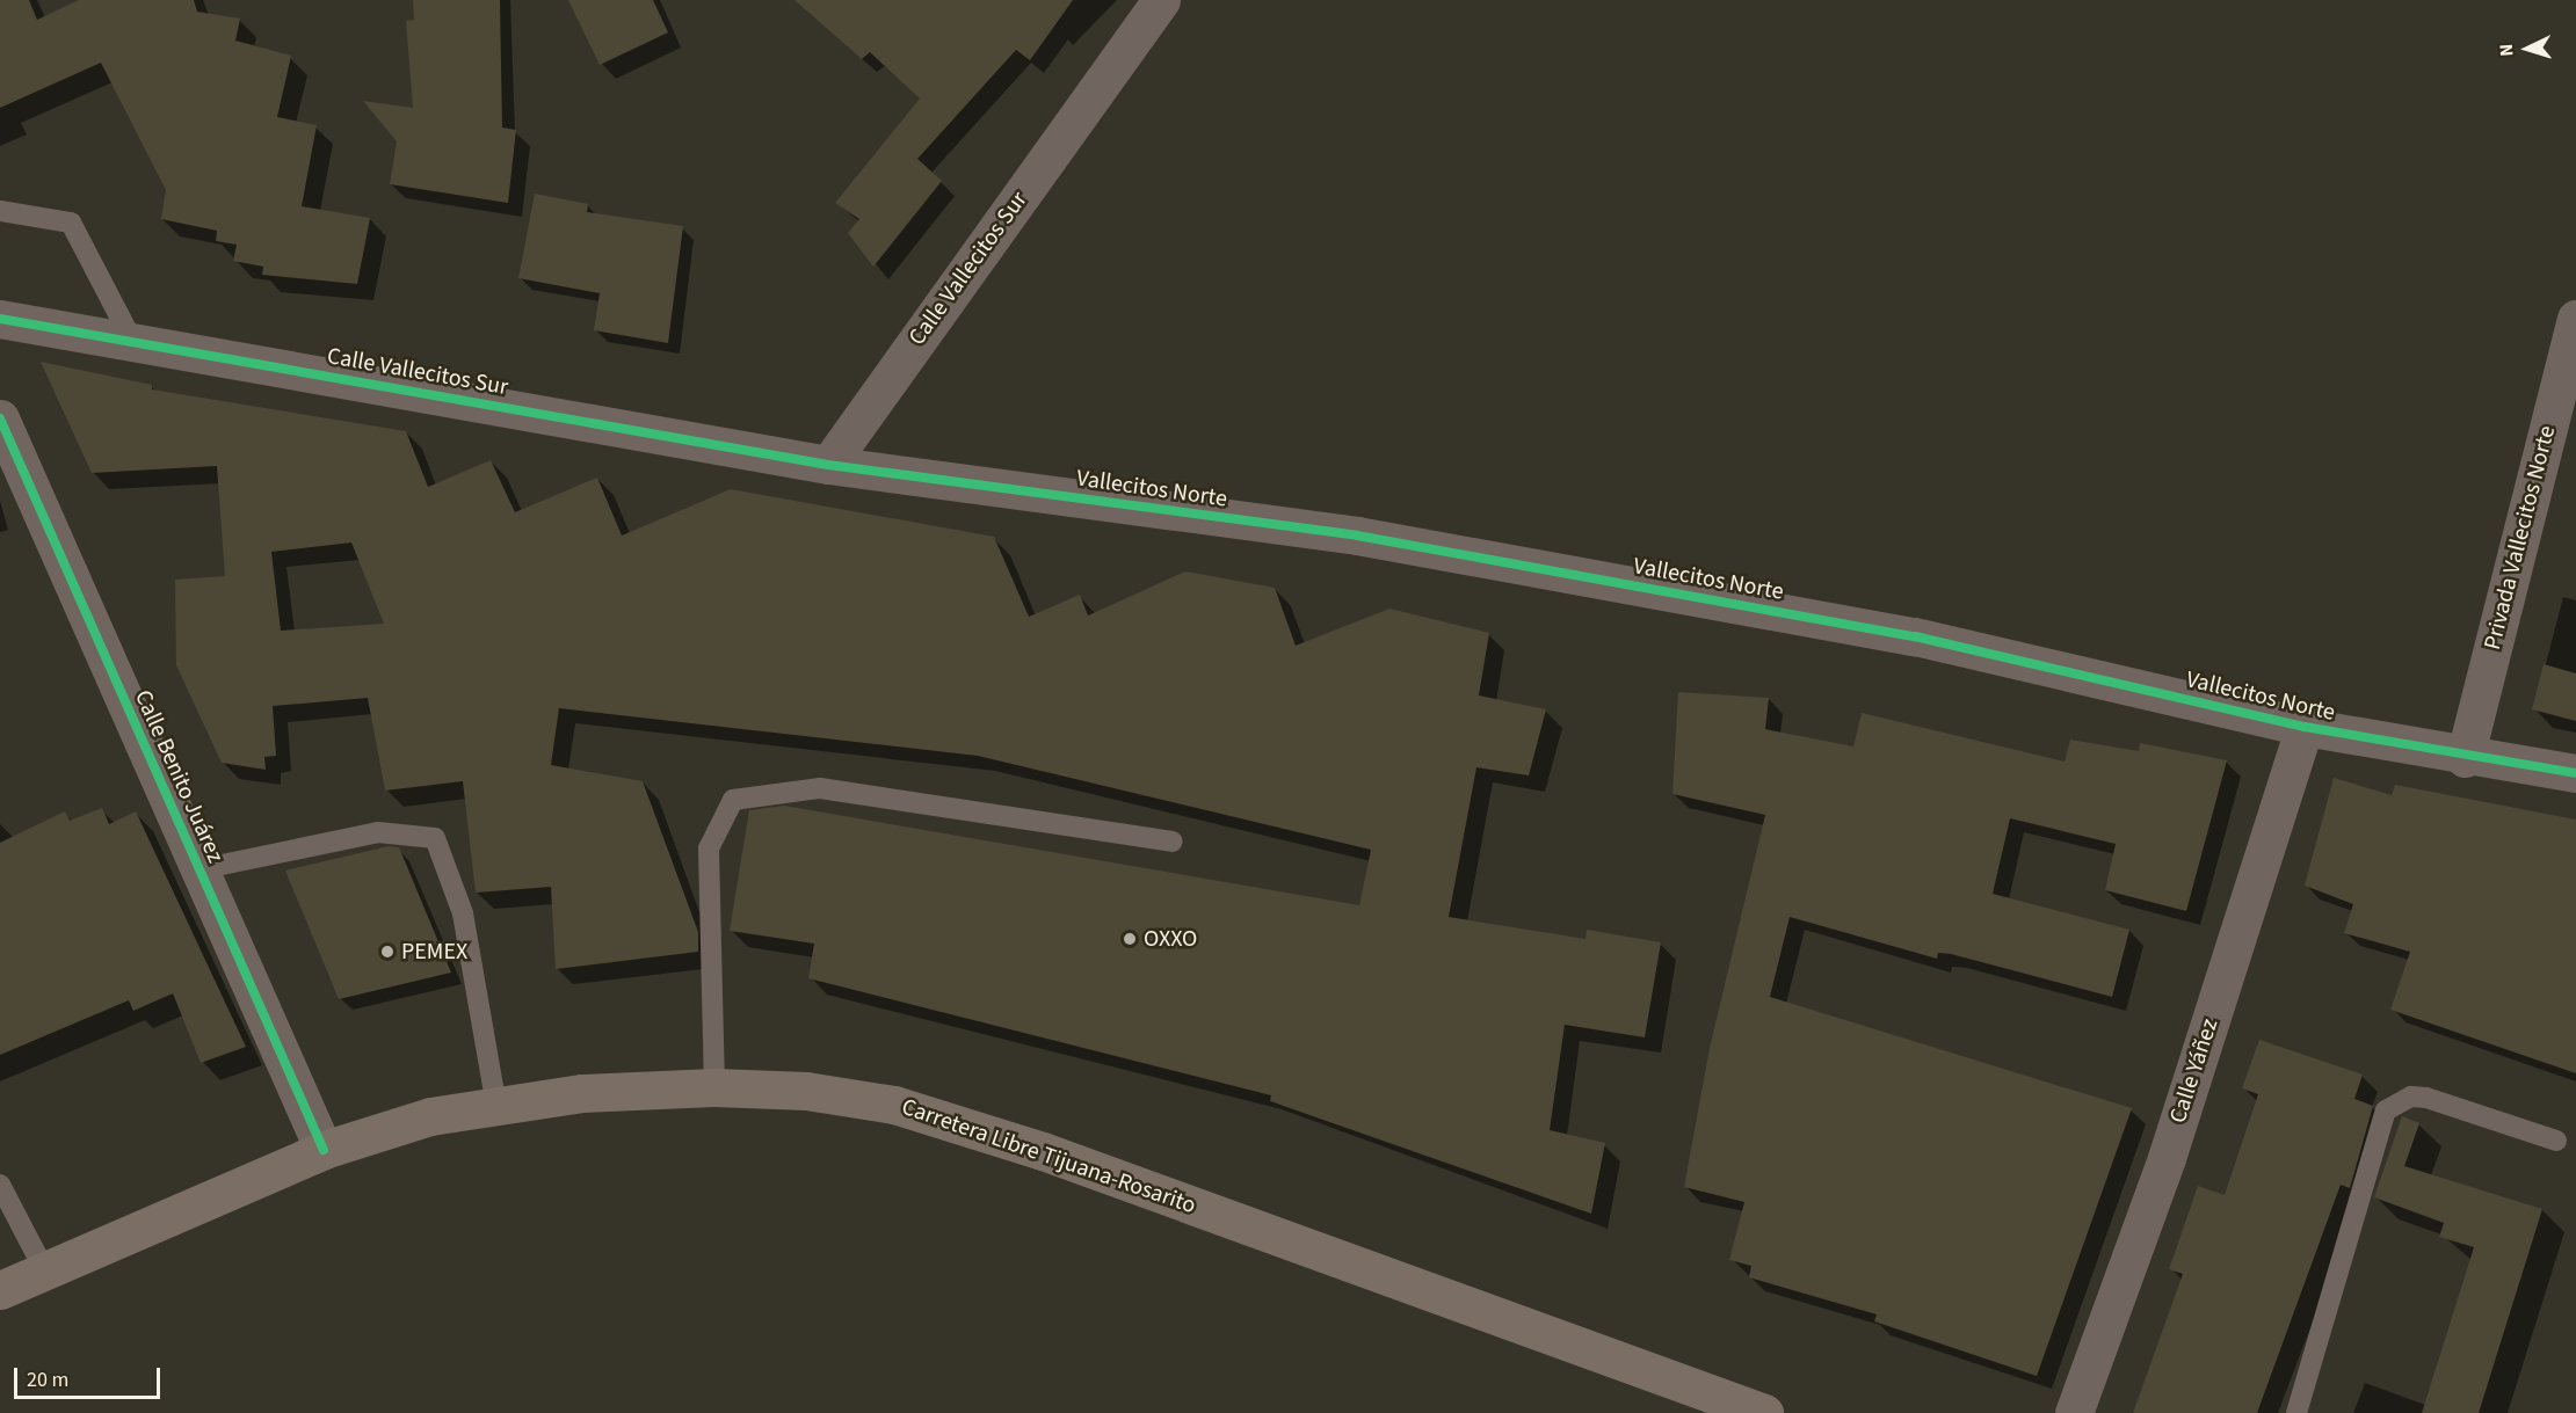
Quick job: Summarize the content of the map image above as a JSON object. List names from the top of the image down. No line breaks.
{"streets":{"main road":["Carretera Libre Tijuana-Rosarito"],"street":["Calle Vallecitos Sur","Vallecitos Norte","Privada Vallecitos Norte","Calle Benito Juárez","Calle Yáñez"]},"crossings":[["Calle Vallecitos Sur","Vallecitos Norte"],["Vallecitos Norte","Privada Vallecitos Norte"],["Vallecitos Norte","Calle Yáñez"],["Calle Benito Juárez","Carretera Libre Tijuana-Rosarito"]],"places":["OXXO","PEMEX"],"scale_bar":"20 m","north":"left"}
